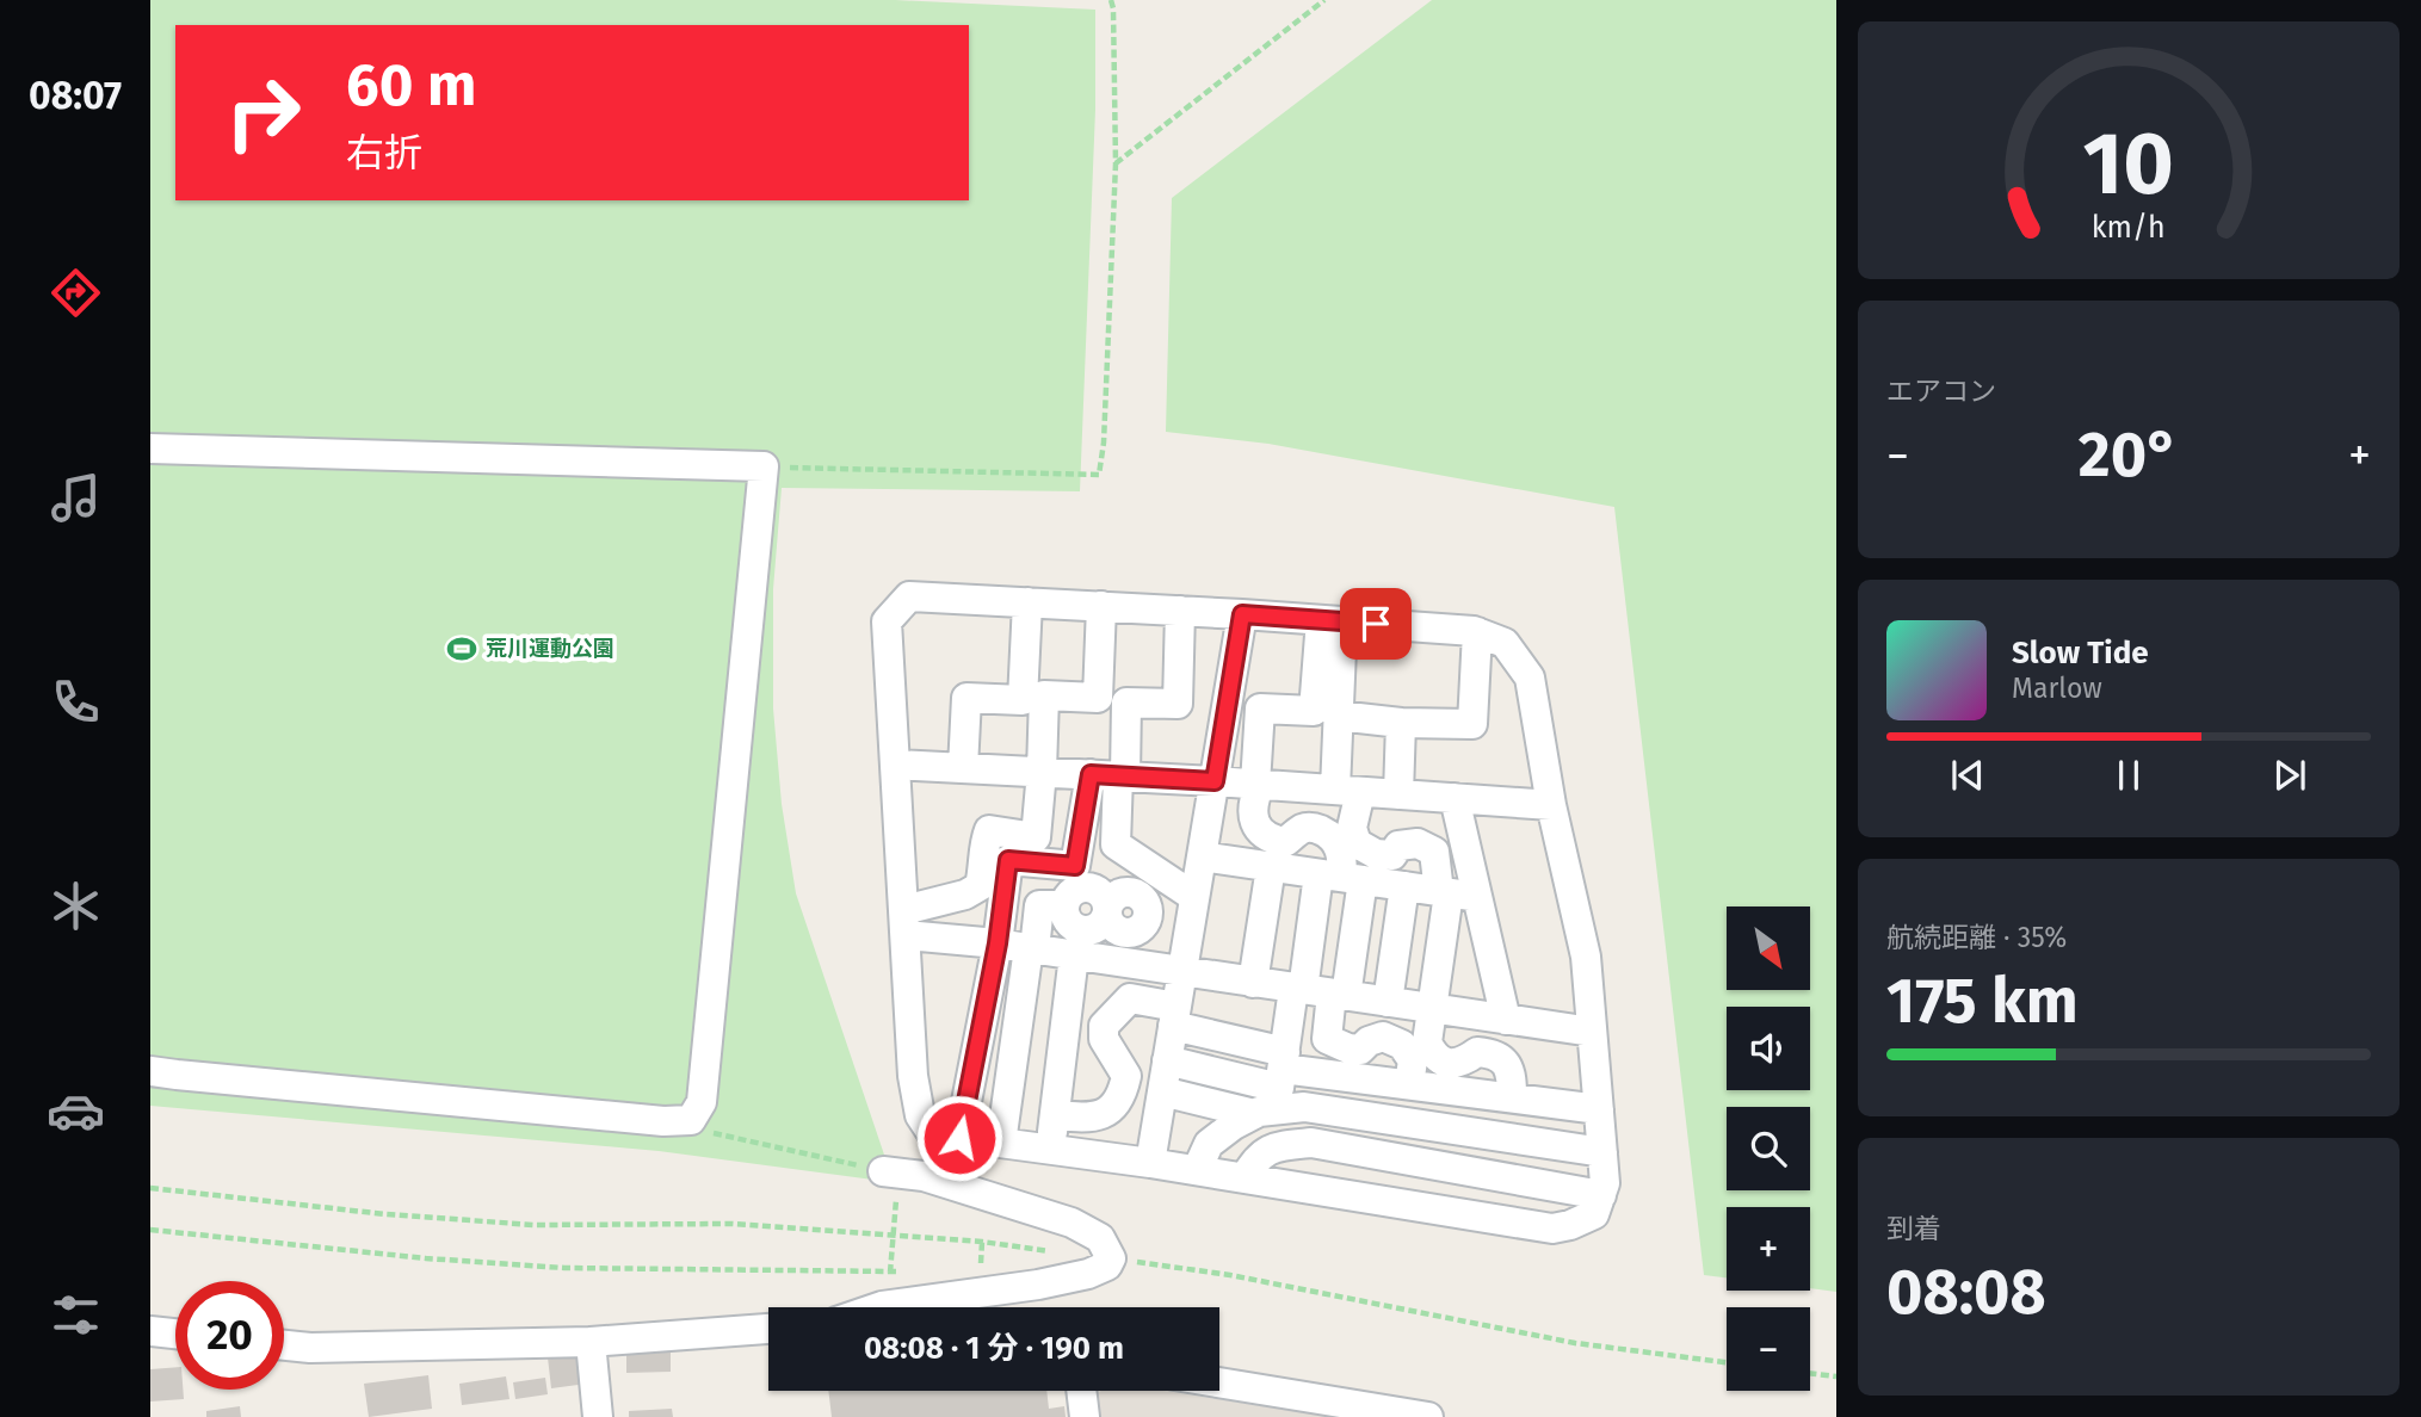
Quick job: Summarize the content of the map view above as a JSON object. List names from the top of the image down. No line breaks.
{"places":{"sports":["荒川運動公園"]},"north":"bottom right","page":{"tabs":"08:07","turn":["60 m","右折"],"tile":["エアコン",["航続距離 · 35%","175 km"],["到着","08:08"]],"heat":["−","20°","+"],"song":["Slow Tide","Marlow"],"map_buttons":["+","−"],"limit":"20","trip":"08:08 · 1 分 · 190 m","gauge":["10","km/h"]}}
